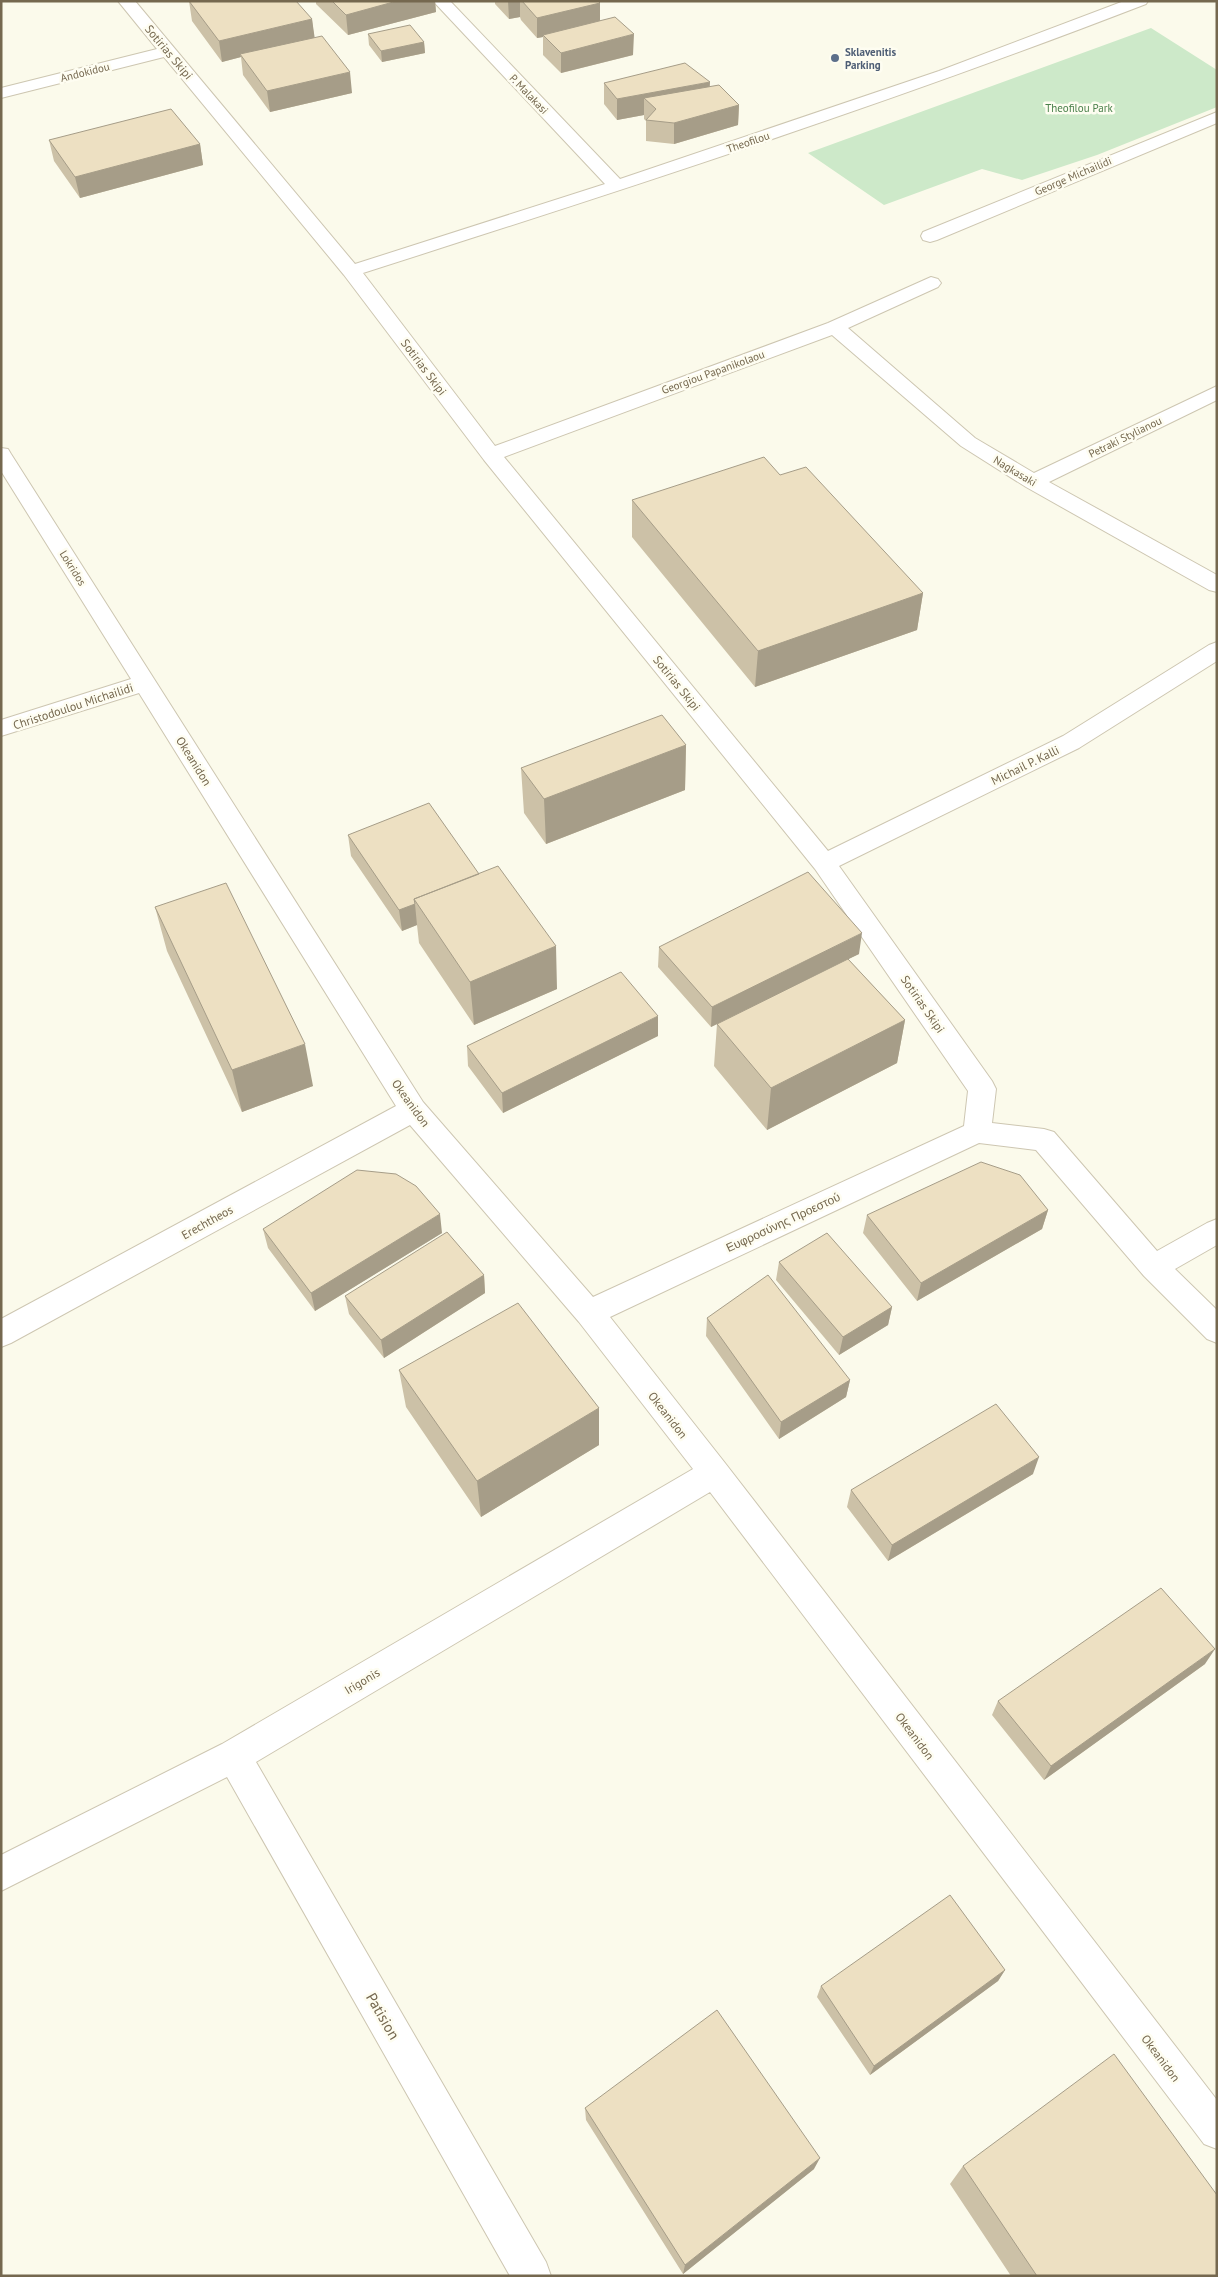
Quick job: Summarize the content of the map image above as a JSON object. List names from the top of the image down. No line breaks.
{"streets":{"street":["Sotirias Skipi","Andokidou","P. Malakasi","Theofilou","George Michailidi","Georgiou Papanikolaou","Petraki Stylianou","Nagkasaki","Lokridos","Christodoulou Michailidi","Okeanidon","Michail P. Kalli","Erechtheos","Ευφροσύνης Προεστού","Irigonis","Patision"]},"crossings":[["Sotirias Skipi","Andokidou"],["Sotirias Skipi","Theofilou"],["Sotirias Skipi","Georgiou Papanikolaou"],["Sotirias Skipi","Michail P. Kalli"],["Sotirias Skipi","Ευφροσύνης Προεστού"],["P. Malakasi","Theofilou"],["Georgiou Papanikolaou","Nagkasaki"],["Petraki Stylianou","Nagkasaki"],["Lokridos","Christodoulou Michailidi"],["Lokridos","Okeanidon"],["Christodoulou Michailidi","Okeanidon"],["Okeanidon","Erechtheos"],["Okeanidon","Ευφροσύνης Προεστού"],["Okeanidon","Irigonis"],["Irigonis","Patision"]],"parks":["Theofilou Park"],"places":["Sklavenitis Parking"]}
